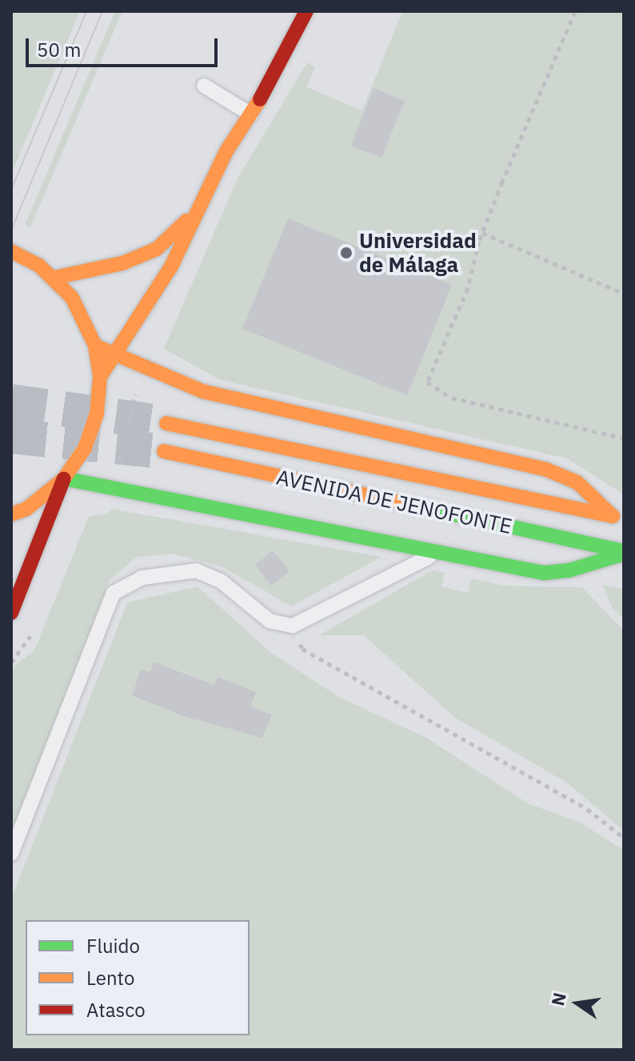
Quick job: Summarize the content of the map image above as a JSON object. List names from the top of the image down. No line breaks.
{"streets":{"main road":["AVENIDA DE JENOFONTE"]},"places":["Universidad de Málaga"],"legend":["Fluido","Lento","Atasco"],"scale_bar":"50 m","north":"left"}
